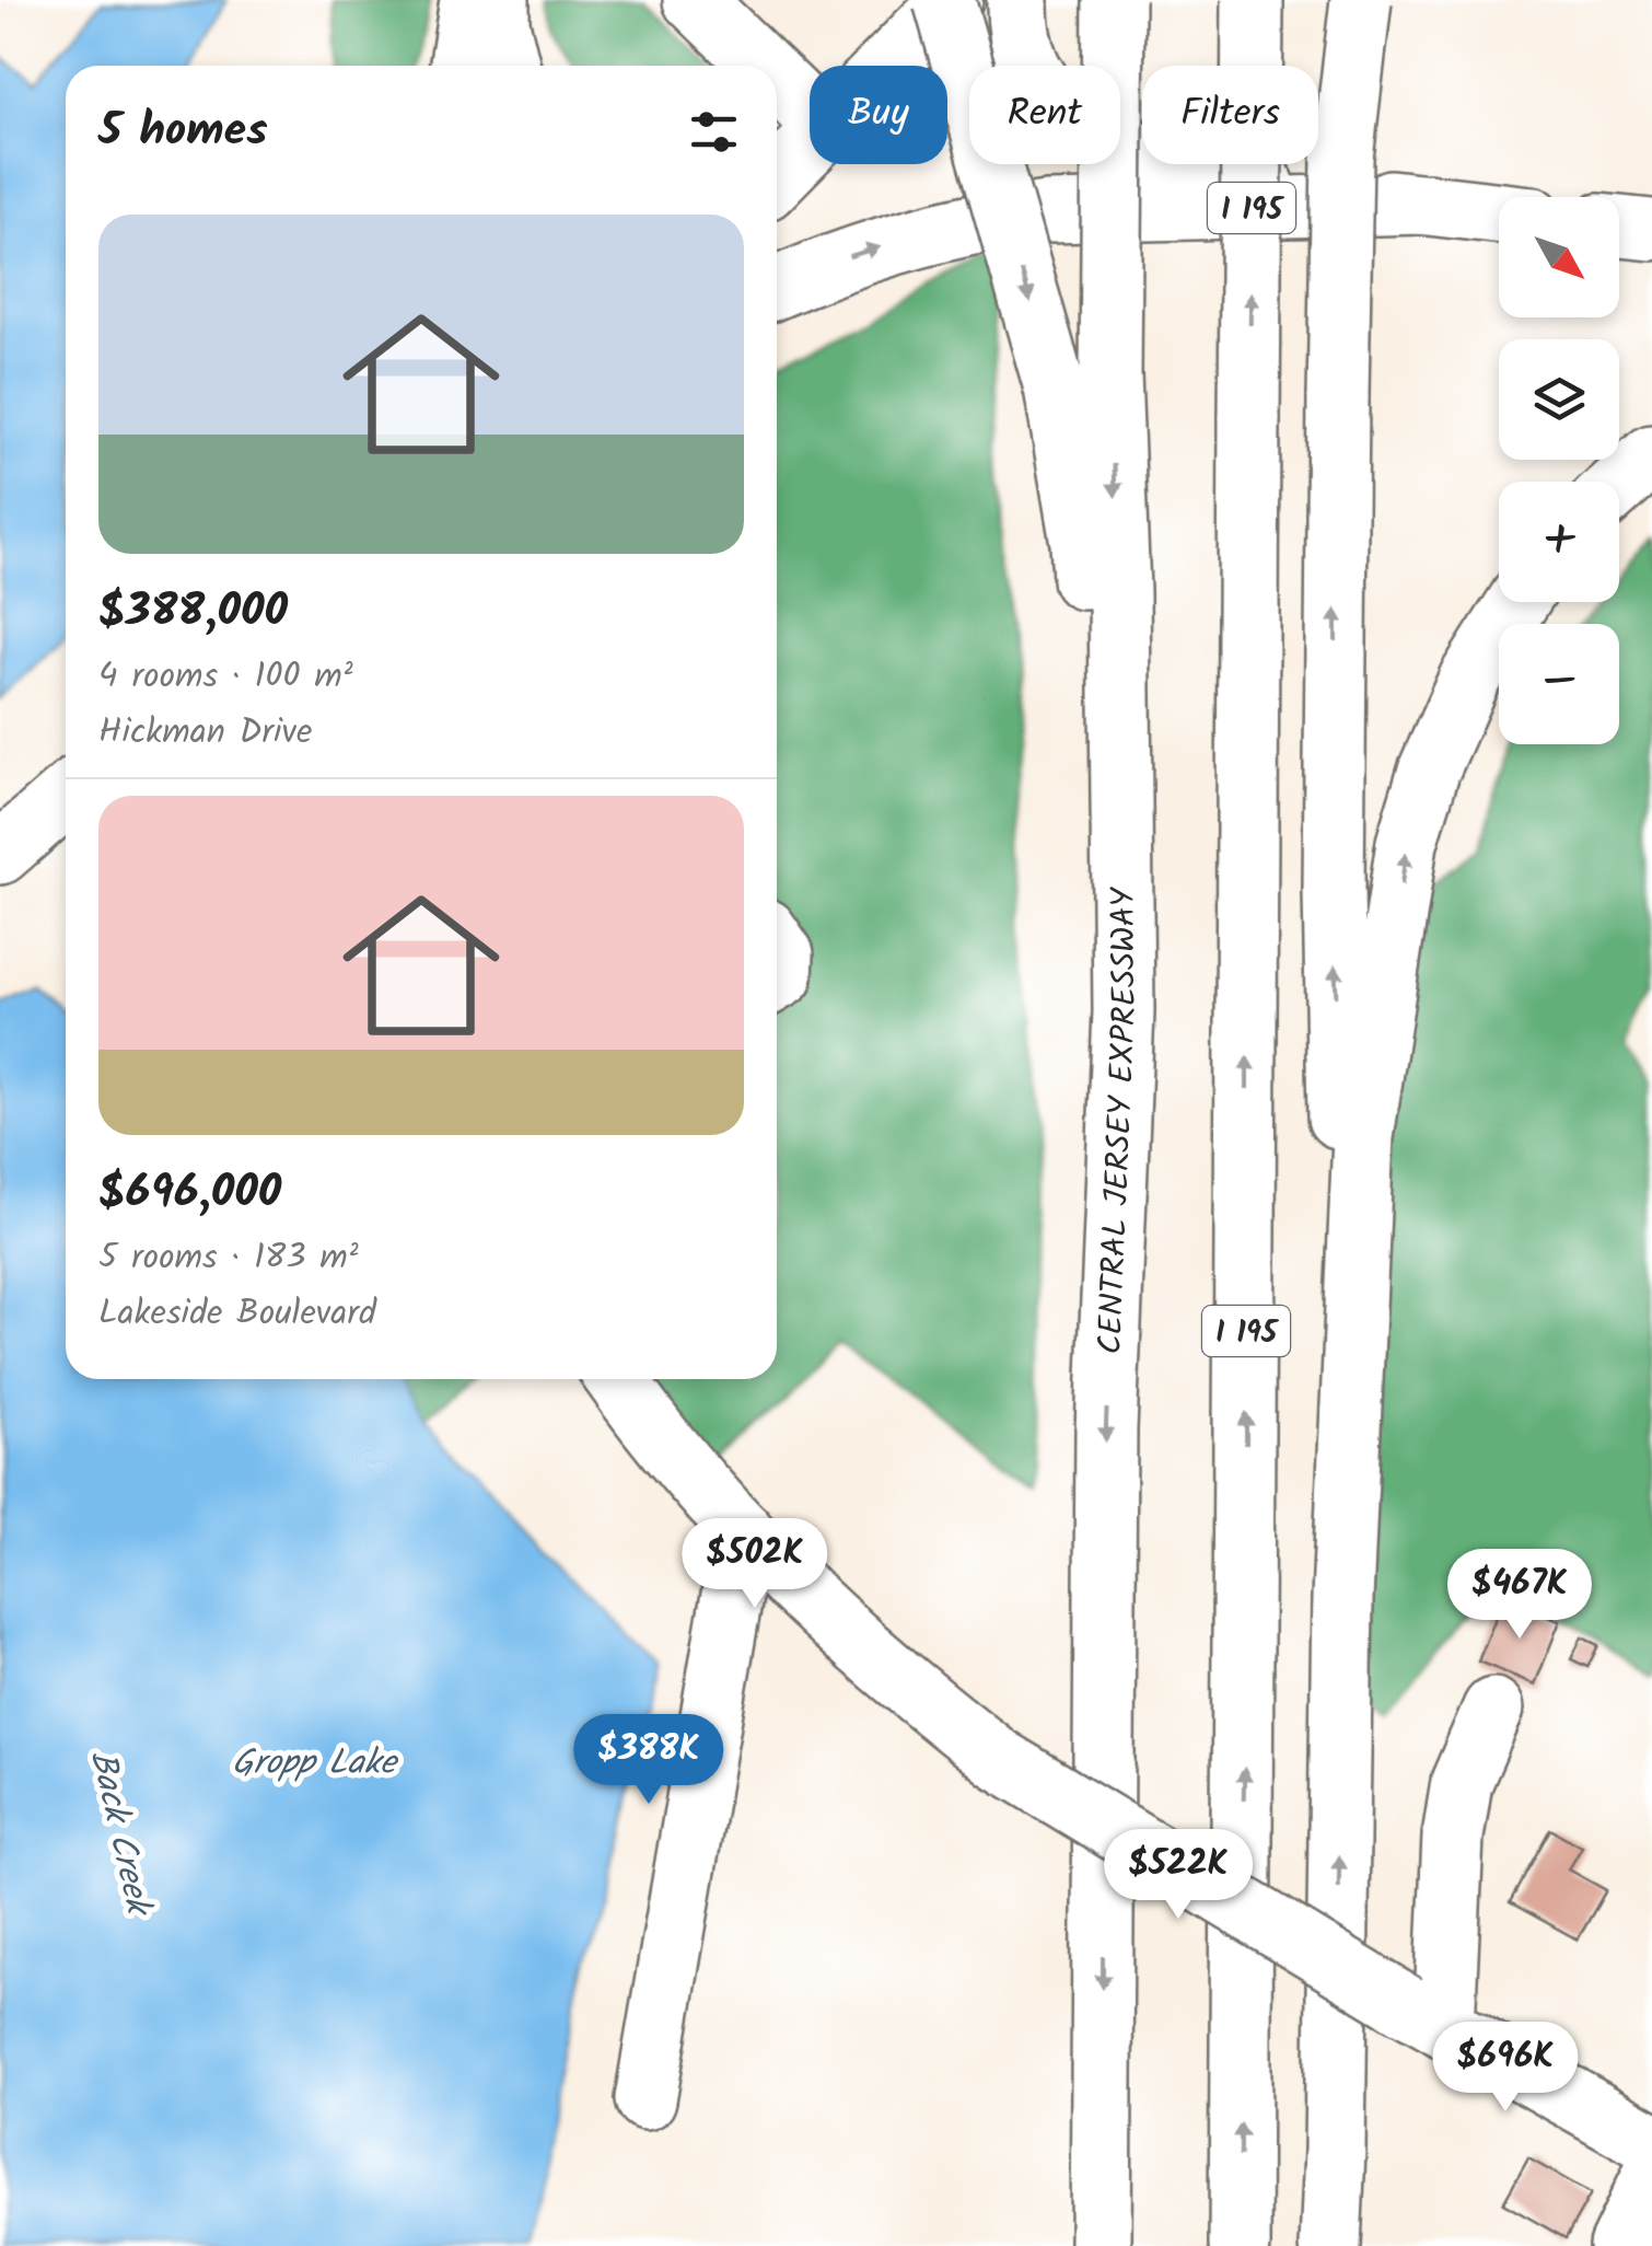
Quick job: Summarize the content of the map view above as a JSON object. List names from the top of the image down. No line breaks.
{"streets":{"main road":["I 195","CENTRAL JERSEY EXPRESSWAY"]},"water":["Gropp Lake","Back Creek"],"north":"bottom right","page":{"chip":["Buy","Rent","Filters"],"heading":"5 homes","map_buttons":["+","−"],"list":[{"name":"$388,000","note":"4 rooms · 100 m² · Hickman Drive"},{"name":"$696,000","note":"5 rooms · 183 m² · Lakeside Boulevard"}],"price":["$502K","$467K","$388K","$522K","$696K"]}}
